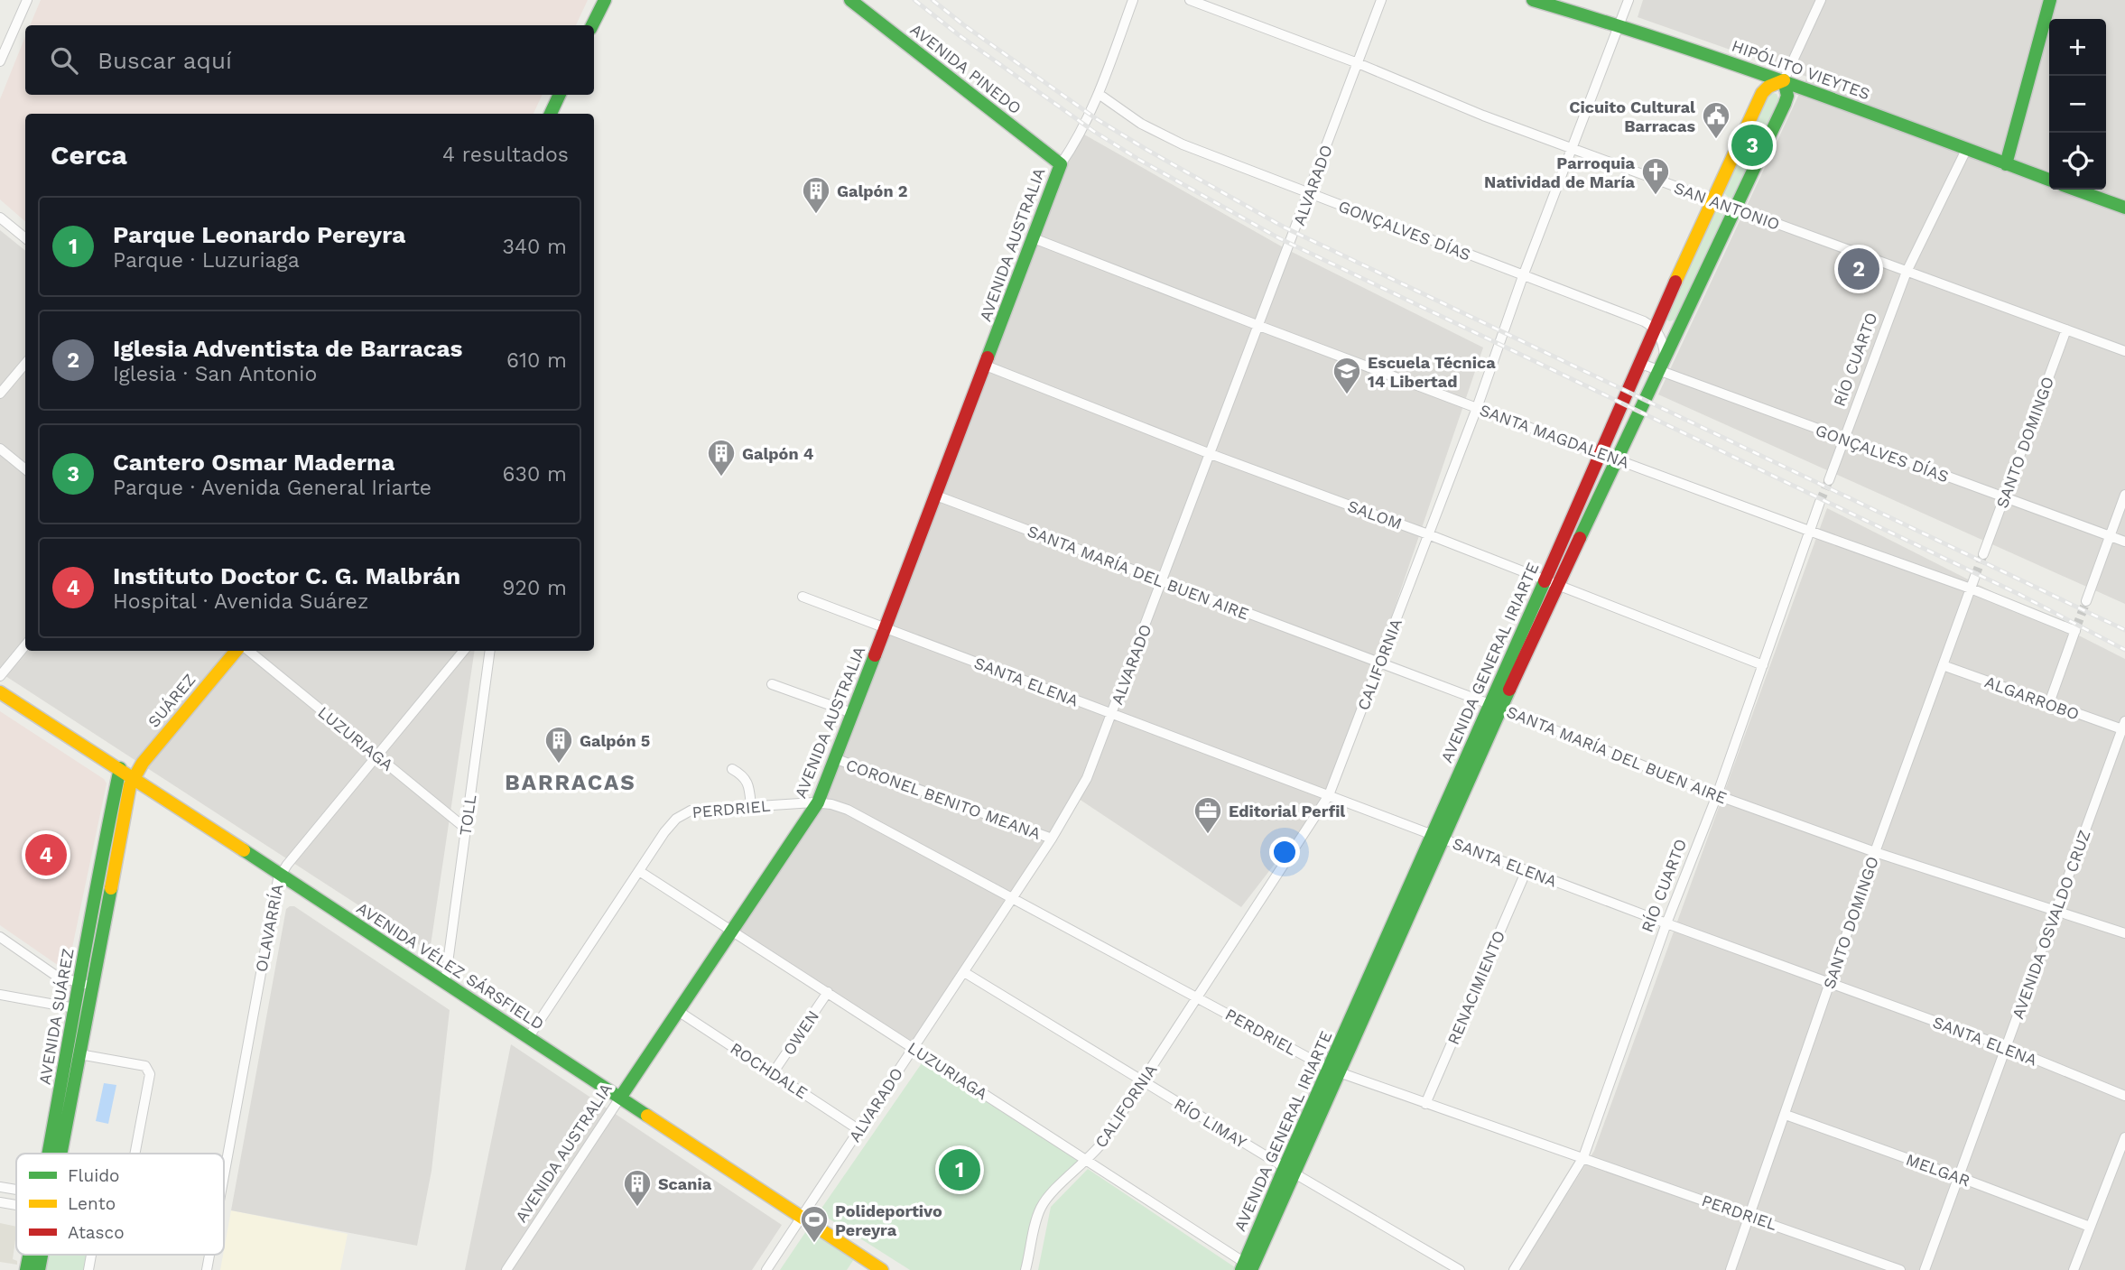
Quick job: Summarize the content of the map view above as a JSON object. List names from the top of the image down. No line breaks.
{"streets":{"main road":["AVENIDA PINEDO","HIPÓLITO VIEYTES","AVENIDA AUSTRALIA","AVENIDA GENERAL IRIARTE","SUÁREZ","AVENIDA VÉLEZ SÁRSFIELD","AVENIDA SUÁREZ"],"street":["ALVARADO","SAN ANTONIO","GONÇALVES DÍAS","RÍO CUARTO","SANTA MAGDALENA","SANTO DOMINGO","SALOM","SANTA MARÍA DEL BUEN AIRE","CALIFORNIA","SANTA ELENA","ALGARROBO","LUZURIAGA","CORONEL BENITO MEANA","PERDRIEL","TOLL","AVENIDA OSVALDO CRUZ","OLAVARRÍA","RENACIMIENTO","OWEN","ROCHDALE","RÍO LIMAY","MELGAR"]},"crossings":[["AVENIDA PINEDO","AVENIDA AUSTRALIA"],["HIPÓLITO VIEYTES","RÍO CUARTO"],["HIPÓLITO VIEYTES","AVENIDA GENERAL IRIARTE"],["HIPÓLITO VIEYTES","CALIFORNIA"],["ALVARADO","SAN ANTONIO"],["ALVARADO","GONÇALVES DÍAS"],["ALVARADO","SANTA MAGDALENA"],["ALVARADO","SALOM"],["ALVARADO","SANTA MARÍA DEL BUEN AIRE"],["ALVARADO","SANTA ELENA"],["ALVARADO","LUZURIAGA"],["ALVARADO","CORONEL BENITO MEANA"],["ALVARADO","PERDRIEL"],["ALVARADO","AVENIDA VÉLEZ SÁRSFIELD"],["ALVARADO","ROCHDALE"],["ALVARADO","RÍO LIMAY"],["SAN ANTONIO","RÍO CUARTO"],["SAN ANTONIO","SANTO DOMINGO"],["SAN ANTONIO","AVENIDA GENERAL IRIARTE"],["SAN ANTONIO","CALIFORNIA"],["GONÇALVES DÍAS","RÍO CUARTO"],["GONÇALVES DÍAS","SANTO DOMINGO"],["GONÇALVES DÍAS","AVENIDA GENERAL IRIARTE"],["GONÇALVES DÍAS","CALIFORNIA"],["AVENIDA AUSTRALIA","SANTA MAGDALENA"],["AVENIDA AUSTRALIA","SALOM"],["AVENIDA AUSTRALIA","SANTA MARÍA DEL BUEN AIRE"],["AVENIDA AUSTRALIA","SANTA ELENA"],["AVENIDA AUSTRALIA","LUZURIAGA"],["AVENIDA AUSTRALIA","CORONEL BENITO MEANA"],["AVENIDA AUSTRALIA","PERDRIEL"],["AVENIDA AUSTRALIA","AVENIDA VÉLEZ SÁRSFIELD"],["AVENIDA AUSTRALIA","ROCHDALE"],["RÍO CUARTO","SANTA MAGDALENA"],["RÍO CUARTO","SALOM"],["RÍO CUARTO","SANTA MARÍA DEL BUEN AIRE"],["RÍO CUARTO","SANTA ELENA"],["RÍO CUARTO","PERDRIEL"],["SANTA MAGDALENA","SANTO DOMINGO"],["SANTA MAGDALENA","AVENIDA GENERAL IRIARTE"],["SANTA MAGDALENA","CALIFORNIA"],["SANTA MAGDALENA","ALGARROBO"],["SANTO DOMINGO","SANTA MARÍA DEL BUEN AIRE"],["SANTO DOMINGO","SANTA ELENA"],["SANTO DOMINGO","ALGARROBO"],["SANTO DOMINGO","PERDRIEL"],["SANTO DOMINGO","MELGAR"],["SALOM","AVENIDA GENERAL IRIARTE"],["SALOM","CALIFORNIA"],["SANTA MARÍA DEL BUEN AIRE","AVENIDA GENERAL IRIARTE"],["SANTA MARÍA DEL BUEN AIRE","CALIFORNIA"],["SANTA MARÍA DEL BUEN AIRE","AVENIDA OSVALDO CRUZ"],["AVENIDA GENERAL IRIARTE","SANTA ELENA"],["AVENIDA GENERAL IRIARTE","LUZURIAGA"],["AVENIDA GENERAL IRIARTE","PERDRIEL"],["AVENIDA GENERAL IRIARTE","RÍO LIMAY"],["CALIFORNIA","SANTA ELENA"],["CALIFORNIA","LUZURIAGA"],["CALIFORNIA","PERDRIEL"],["CALIFORNIA","RÍO LIMAY"],["SANTA ELENA","AVENIDA OSVALDO CRUZ"],["SANTA ELENA","RENACIMIENTO"],["ALGARROBO","AVENIDA OSVALDO CRUZ"],["SUÁREZ","AVENIDA VÉLEZ SÁRSFIELD"],["SUÁREZ","AVENIDA SUÁREZ"],["LUZURIAGA","PERDRIEL"],["LUZURIAGA","TOLL"],["LUZURIAGA","OLAVARRÍA"],["LUZURIAGA","OWEN"],["PERDRIEL","RENACIMIENTO"],["TOLL","AVENIDA VÉLEZ SÁRSFIELD"],["AVENIDA OSVALDO CRUZ","MELGAR"],["OLAVARRÍA","AVENIDA VÉLEZ SÁRSFIELD"],["AVENIDA VÉLEZ SÁRSFIELD","AVENIDA SUÁREZ"],["OWEN","ROCHDALE"]],"districts":["BARRACAS"],"places":{"public building":["Cicuito Cultural Barracas"],"church":["Parroquia Natividad de María"],"building":["Galpón 2","Galpón 4","Galpón 5","Scania"],"school or university":["Escuela Técnica 14 Libertad"],"office":["Editorial Perfil"],"sports":["Polideportivo Pereyra"]},"legend":["Fluido","Lento","Atasco"],"page":{"map_buttons":["+","−"],"search":"Buscar aquí","heading":["Cerca","4 resultados"],"pins":["3","2","4","1"],"list":[{"mark":"1","name":"Parque Leonardo Pereyra","note":"Parque · Luzuriaga","value":"340 m"},{"mark":"2","name":"Iglesia Adventista de Barracas","note":"Iglesia · San Antonio","value":"610 m"},{"mark":"3","name":"Cantero Osmar Maderna","note":"Parque · Avenida General Iriarte","value":"630 m"},{"mark":"4","name":"Instituto Doctor C. G. Malbrán","note":"Hospital · Avenida Suárez","value":"920 m"}]}}
